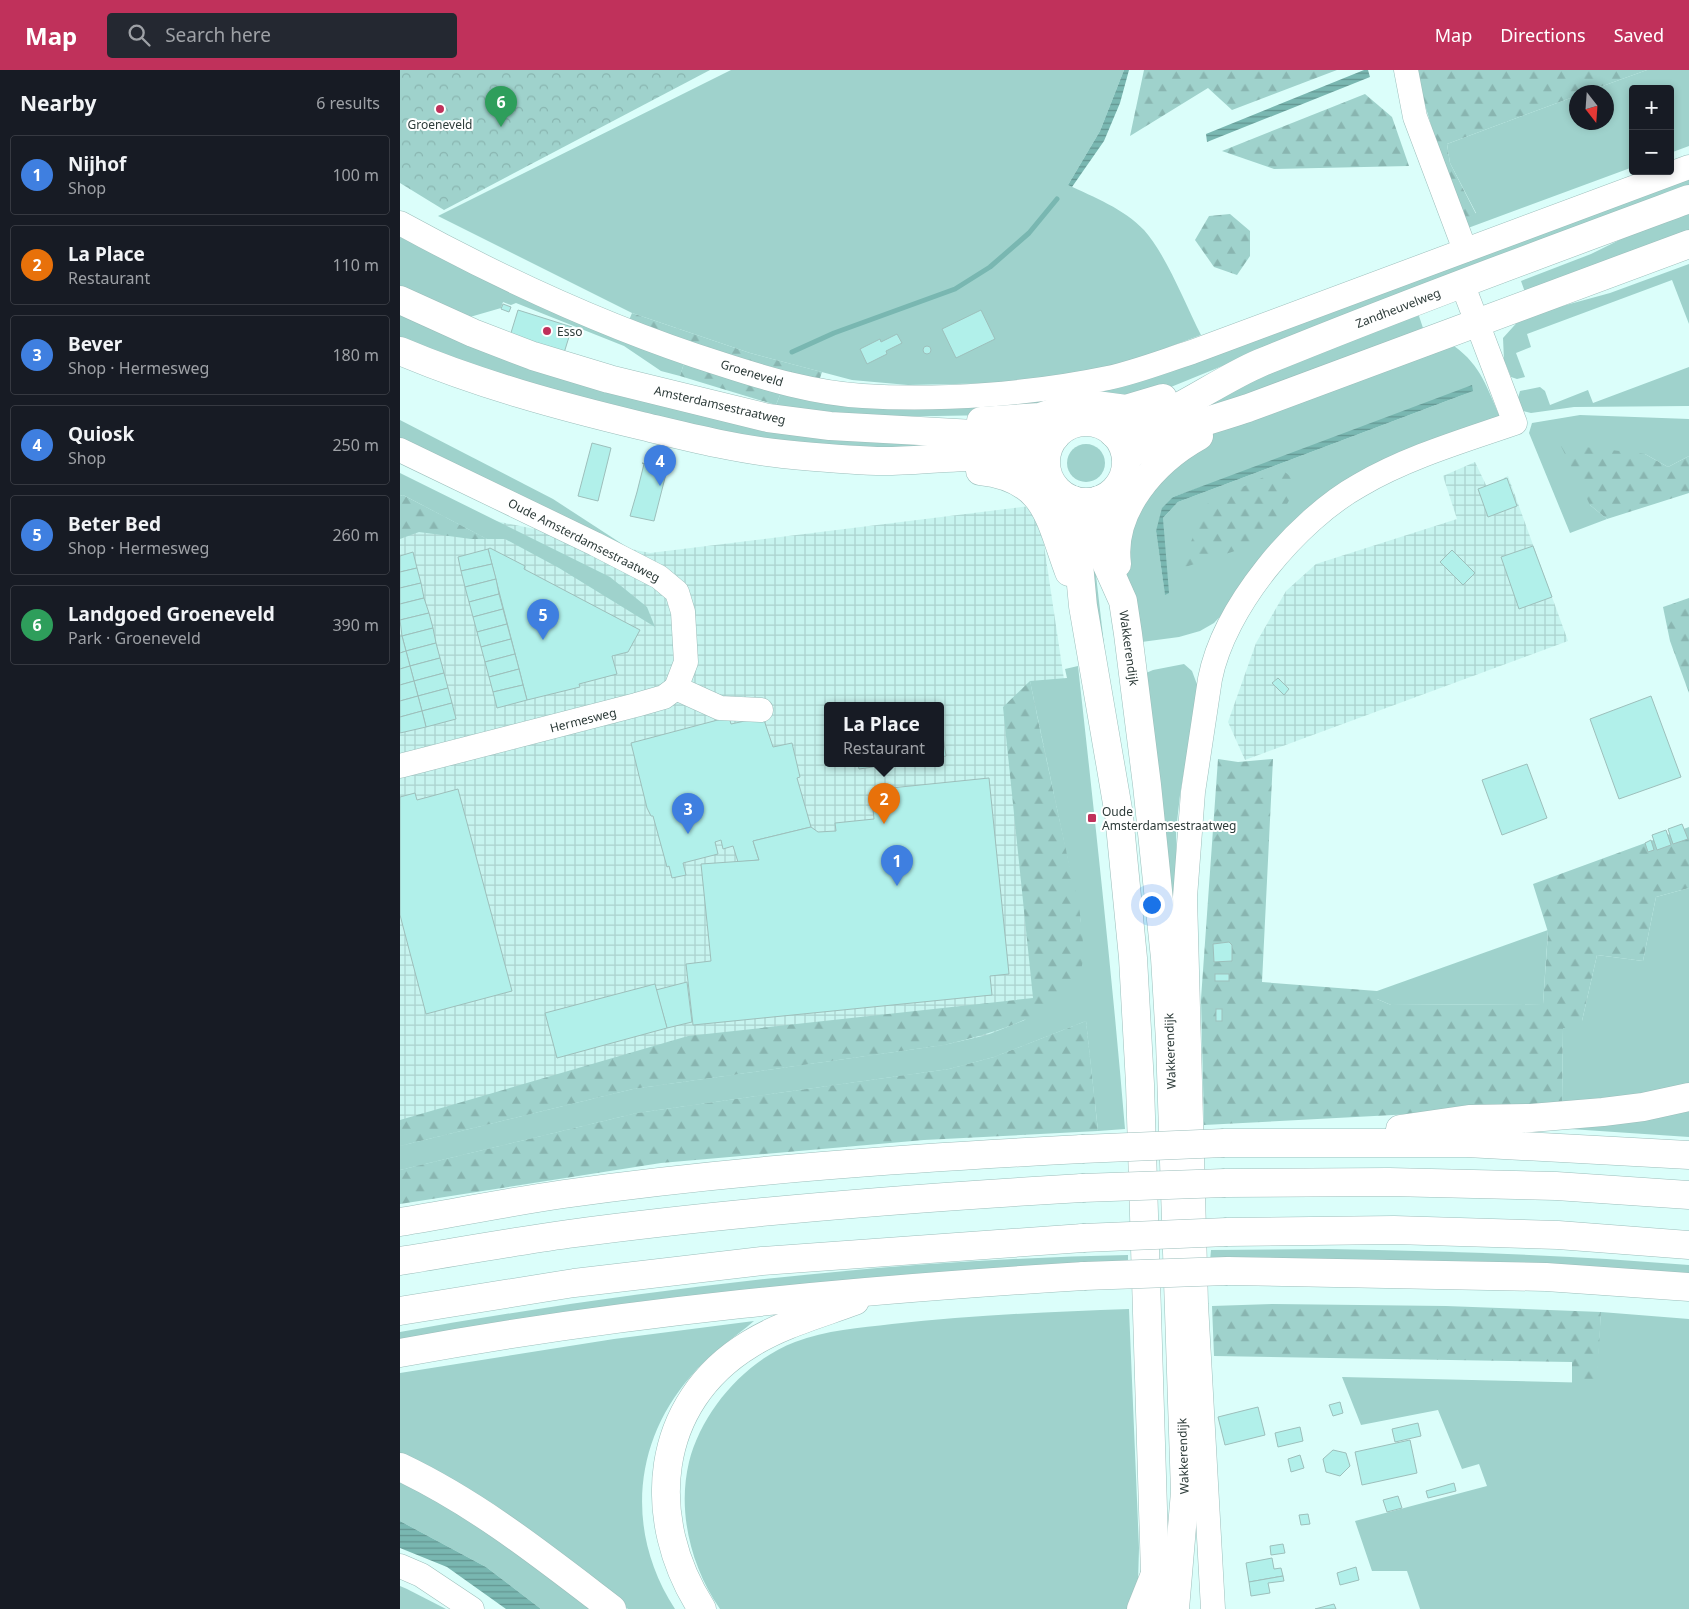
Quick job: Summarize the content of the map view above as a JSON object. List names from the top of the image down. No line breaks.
{"streets":{"main road":["Zandheuvelweg","Amsterdamsestraatweg","Wakkerendijk"],"street":["Groeneveld","Oude Amsterdamsestraatweg","Hermesweg"]},"crossings":[["Zandheuvelweg","Amsterdamsestraatweg"],["Zandheuvelweg","Wakkerendijk"],["Amsterdamsestraatweg","Wakkerendijk"],["Oude Amsterdamsestraatweg","Hermesweg"]],"places":{"other":["Groeneveld","Esso"],"transit":["Oude Amsterdamsestraatweg"]},"north":"bottom","page":{"header":"Map","search":"Search here","nav":["Map","Directions","Saved"],"heading":["Nearby","6 results"],"map_buttons":["+","−"],"pins":["6","4","5","2","3","1"],"list":[{"mark":"1","name":"Nijhof","note":"Shop","value":"100 m"},{"mark":"2","name":"La Place","note":"Restaurant","value":"110 m"},{"mark":"3","name":"Bever","note":"Shop · Hermesweg","value":"180 m"},{"mark":"4","name":"Quiosk","note":"Shop","value":"250 m"},{"mark":"5","name":"Beter Bed","note":"Shop · Hermesweg","value":"260 m"},{"mark":"6","name":"Landgoed Groeneveld","note":"Park · Groeneveld","value":"390 m"}],"popup":["La Place","Restaurant"]}}
